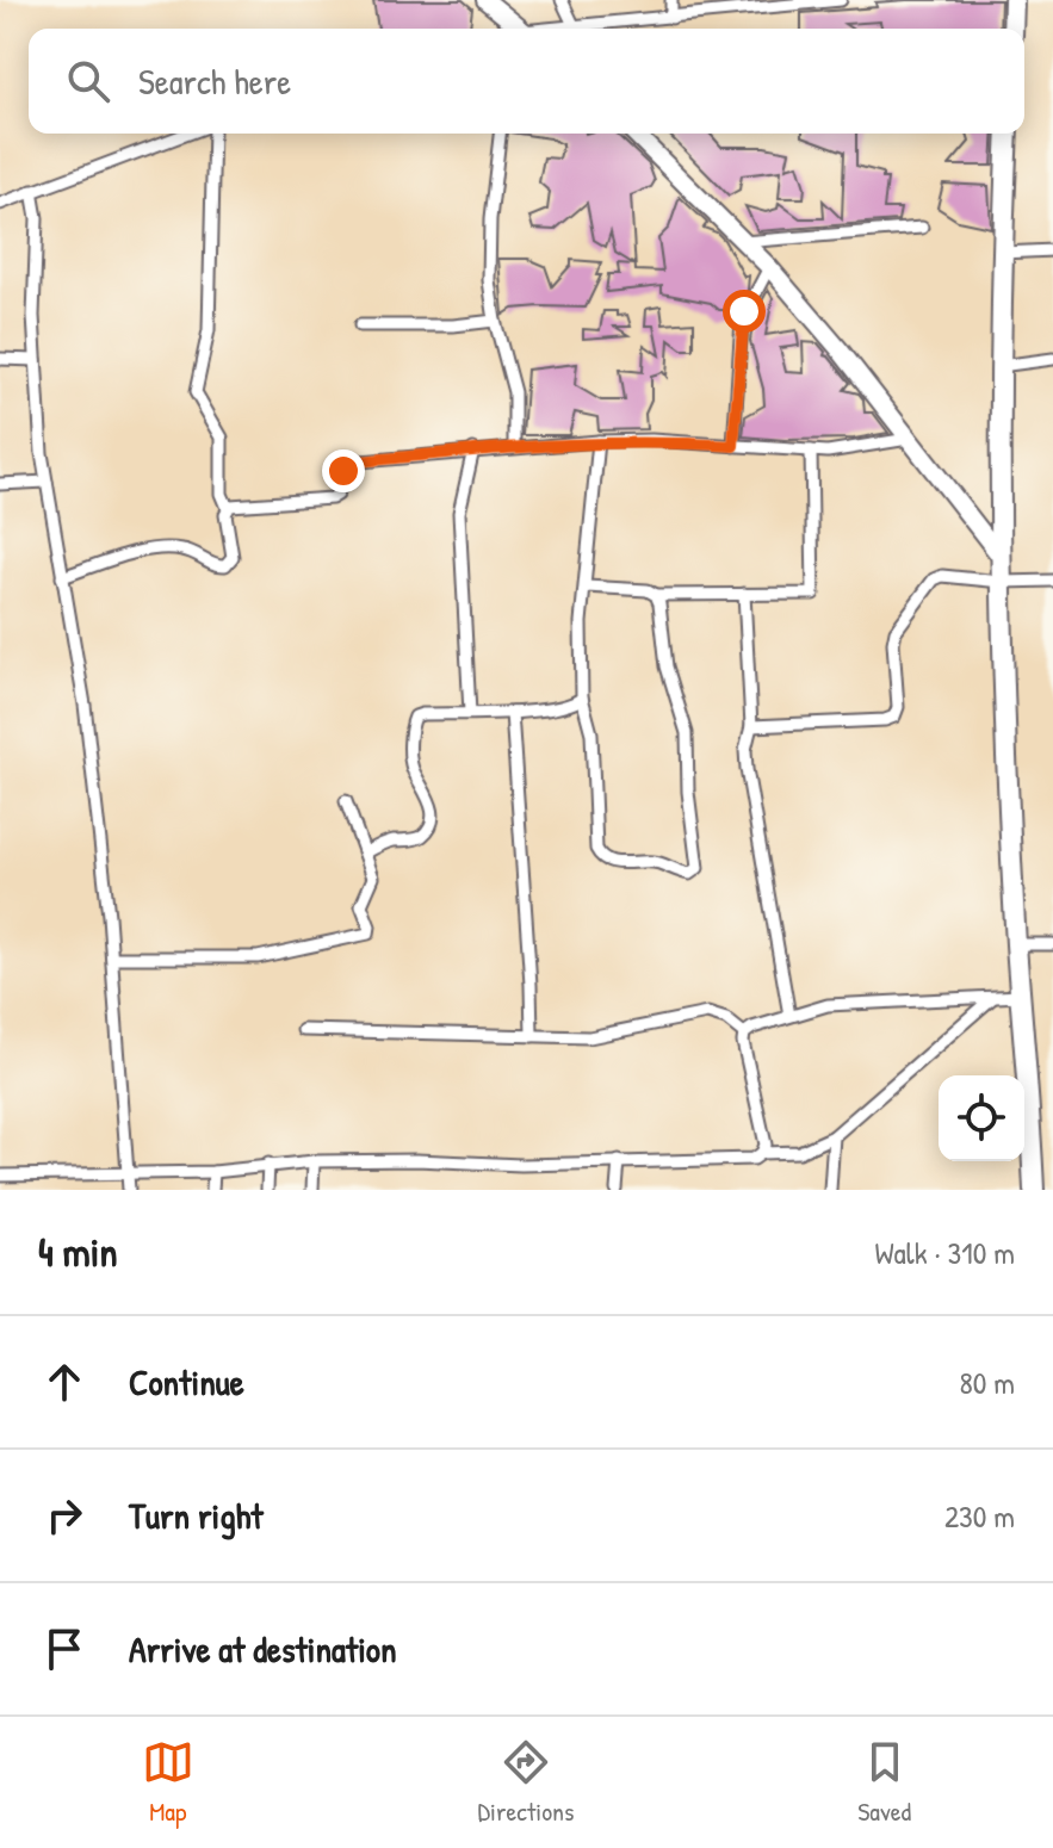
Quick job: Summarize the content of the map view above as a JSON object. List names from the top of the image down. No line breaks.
{"page":{"search":"Search here","heading":["4 min","Walk · 310 m"],"list":[["Continue","80 m"],["Turn right","230 m"],"Arrive at destination"],"nav":["Map","Directions","Saved"]}}
